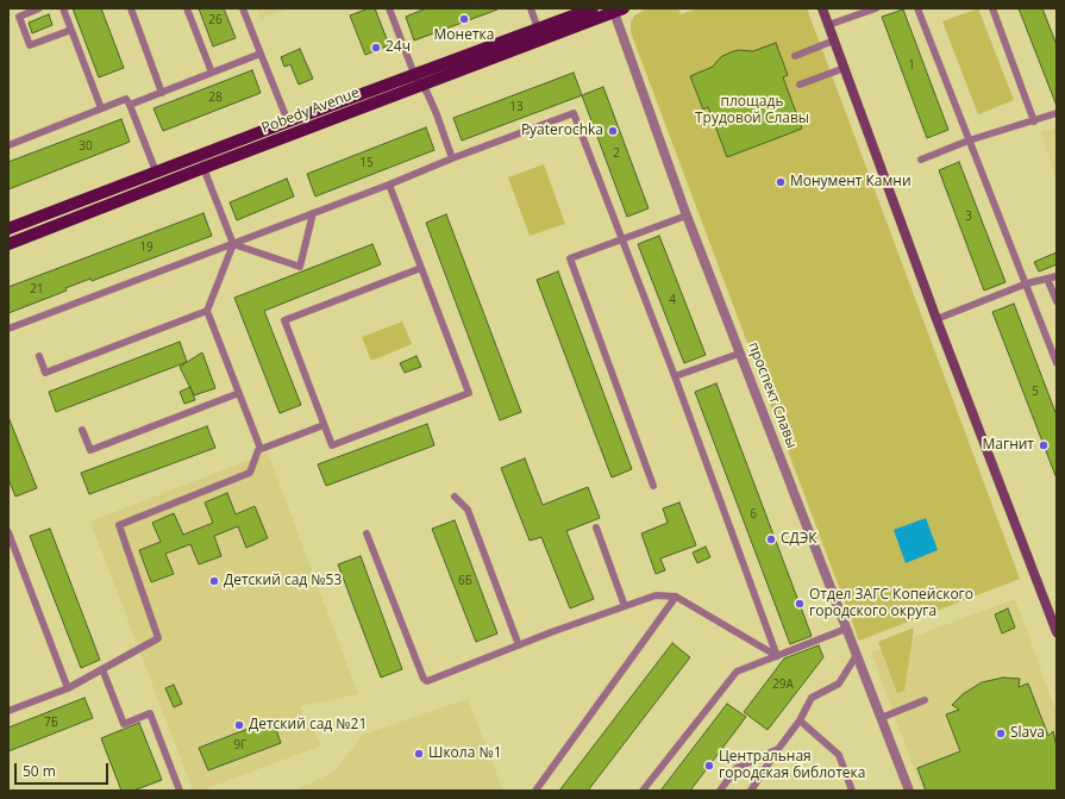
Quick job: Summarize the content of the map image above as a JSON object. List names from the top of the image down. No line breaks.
{"streets":{"main road":["Pobedy Avenue"],"street":["проспект Славы"]},"crossings":[["Pobedy Avenue","проспект Славы"]],"parks":["площадь Трудовой Славы"],"places":["Монетка","24ч","Pyaterochka","Монумент Камни","Магнит","СДЭК","Детский сад №53","Отдел ЗАГС Копейского городского округа","Детский сад №21","Slava","Школа №1","Центральная городская библотека"],"house_numbers":["26","1","28","13","30","2","15","3","19","21","4","5","6","6Б","29А","7Б","9Г"],"scale_bar":"50 m"}
